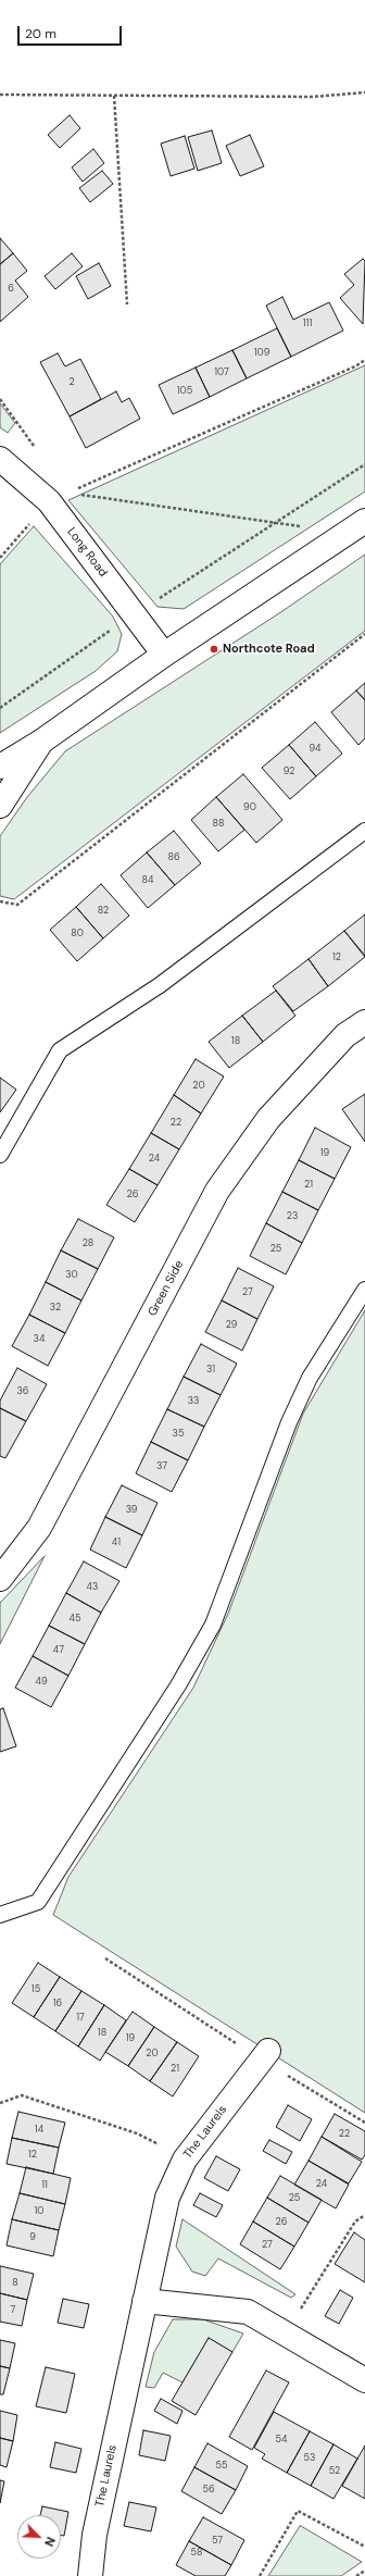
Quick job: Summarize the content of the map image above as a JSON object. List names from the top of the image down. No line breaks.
{"streets":{"street":["Long Road","Green Side","The Laurels"]},"places":["Northcote Road"],"house_numbers":["6","111","109","107","2","105","94","92","90","88","86","84","82","80","12","18","20","22","19","24","21","26","23","28","25","30","27","32","29","34","31","36","33","35","37","39","41","43","45","47","49","15","16","17","18","19","20","21","14","22","12","24","11","25","10","26","9","27","8","7","54","53","55","52","56","57","58"],"scale_bar":"20 m","north":"bottom right"}
